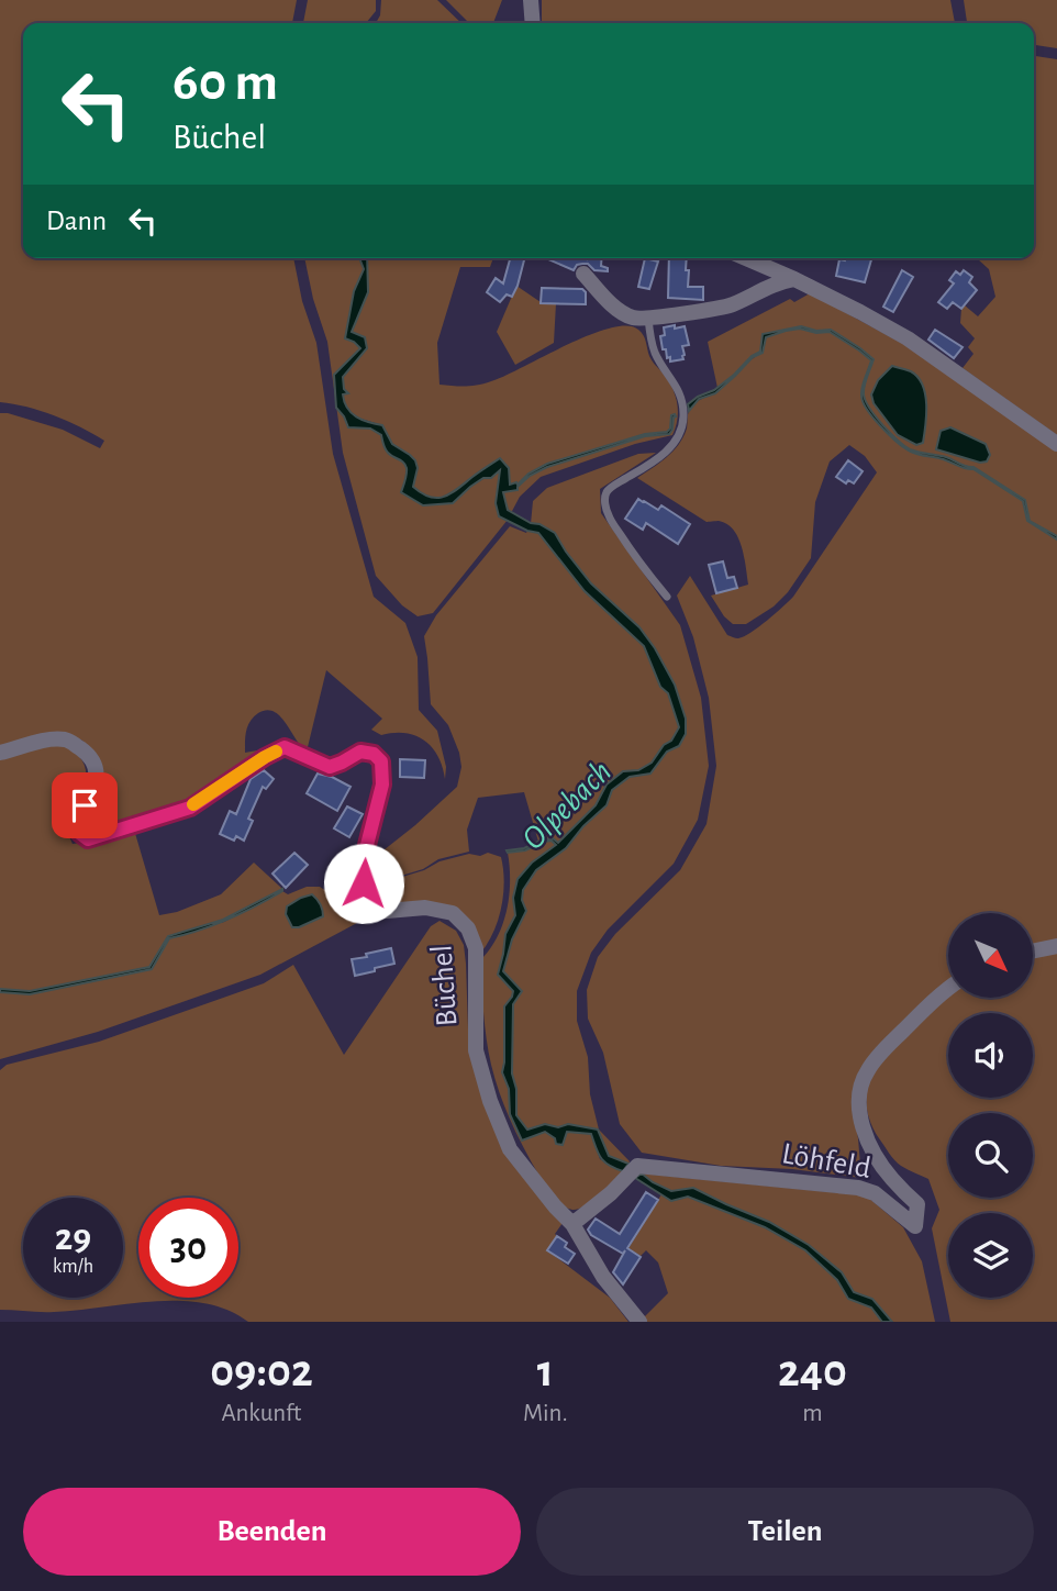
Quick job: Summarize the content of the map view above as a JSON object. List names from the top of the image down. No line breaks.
{"streets":{"street":["Büchel","Löhfeld"]},"crossings":[["Büchel","Löhfeld"]],"water":["Olpebach"],"north":"bottom right","page":{"turn":["60 m","Büchel"],"then":"Dann","speed":"29 km/h","limit":"30","eta":["09:02","Ankunft","1","Min.","240","m"],"buttons":["Beenden","Teilen"]}}
